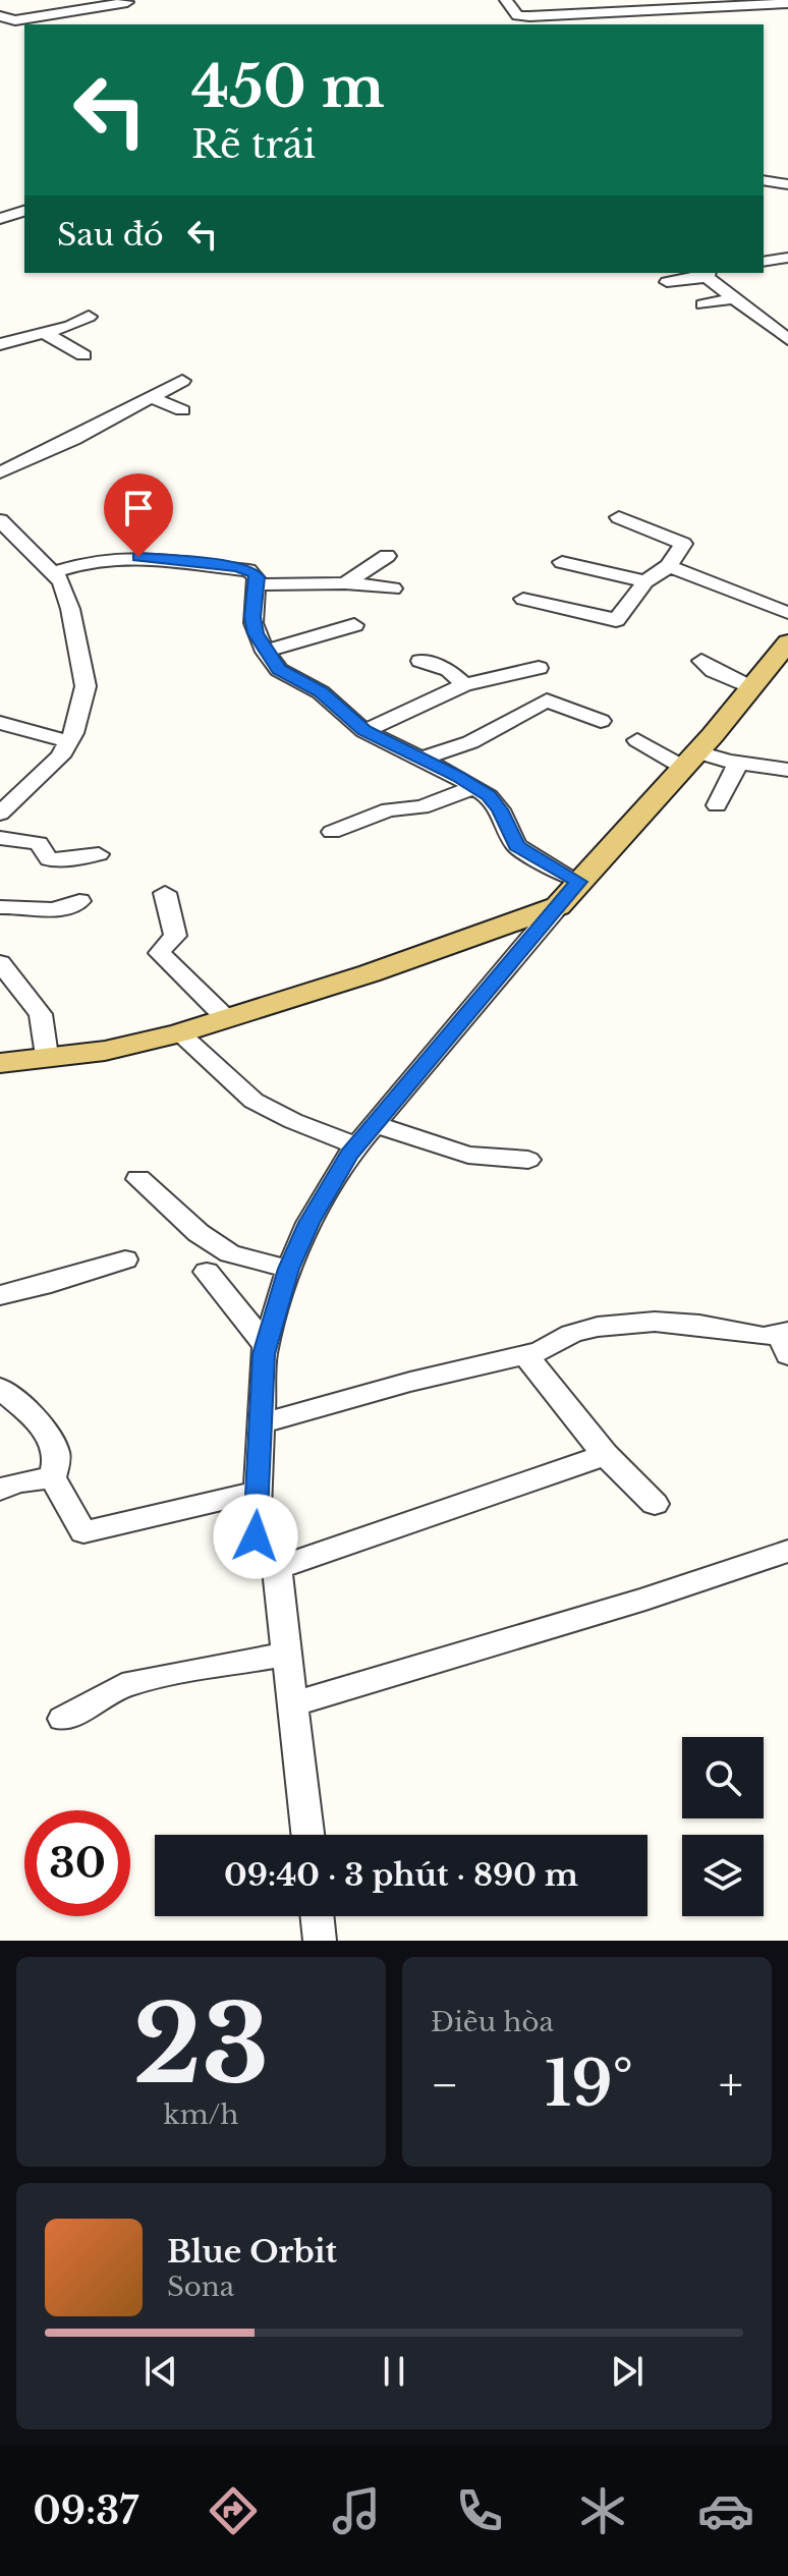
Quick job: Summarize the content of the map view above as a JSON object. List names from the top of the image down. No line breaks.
{"page":{"turn":["450 m","Rẽ trái"],"then":"Sau đó","limit":"30","trip":"09:40 · 3 phút · 890 m","tile":[["23","km/h"],"Điều hòa"],"heat":["−","19°","+"],"song":["Blue Orbit","Sona"],"tabs":"09:37"}}
